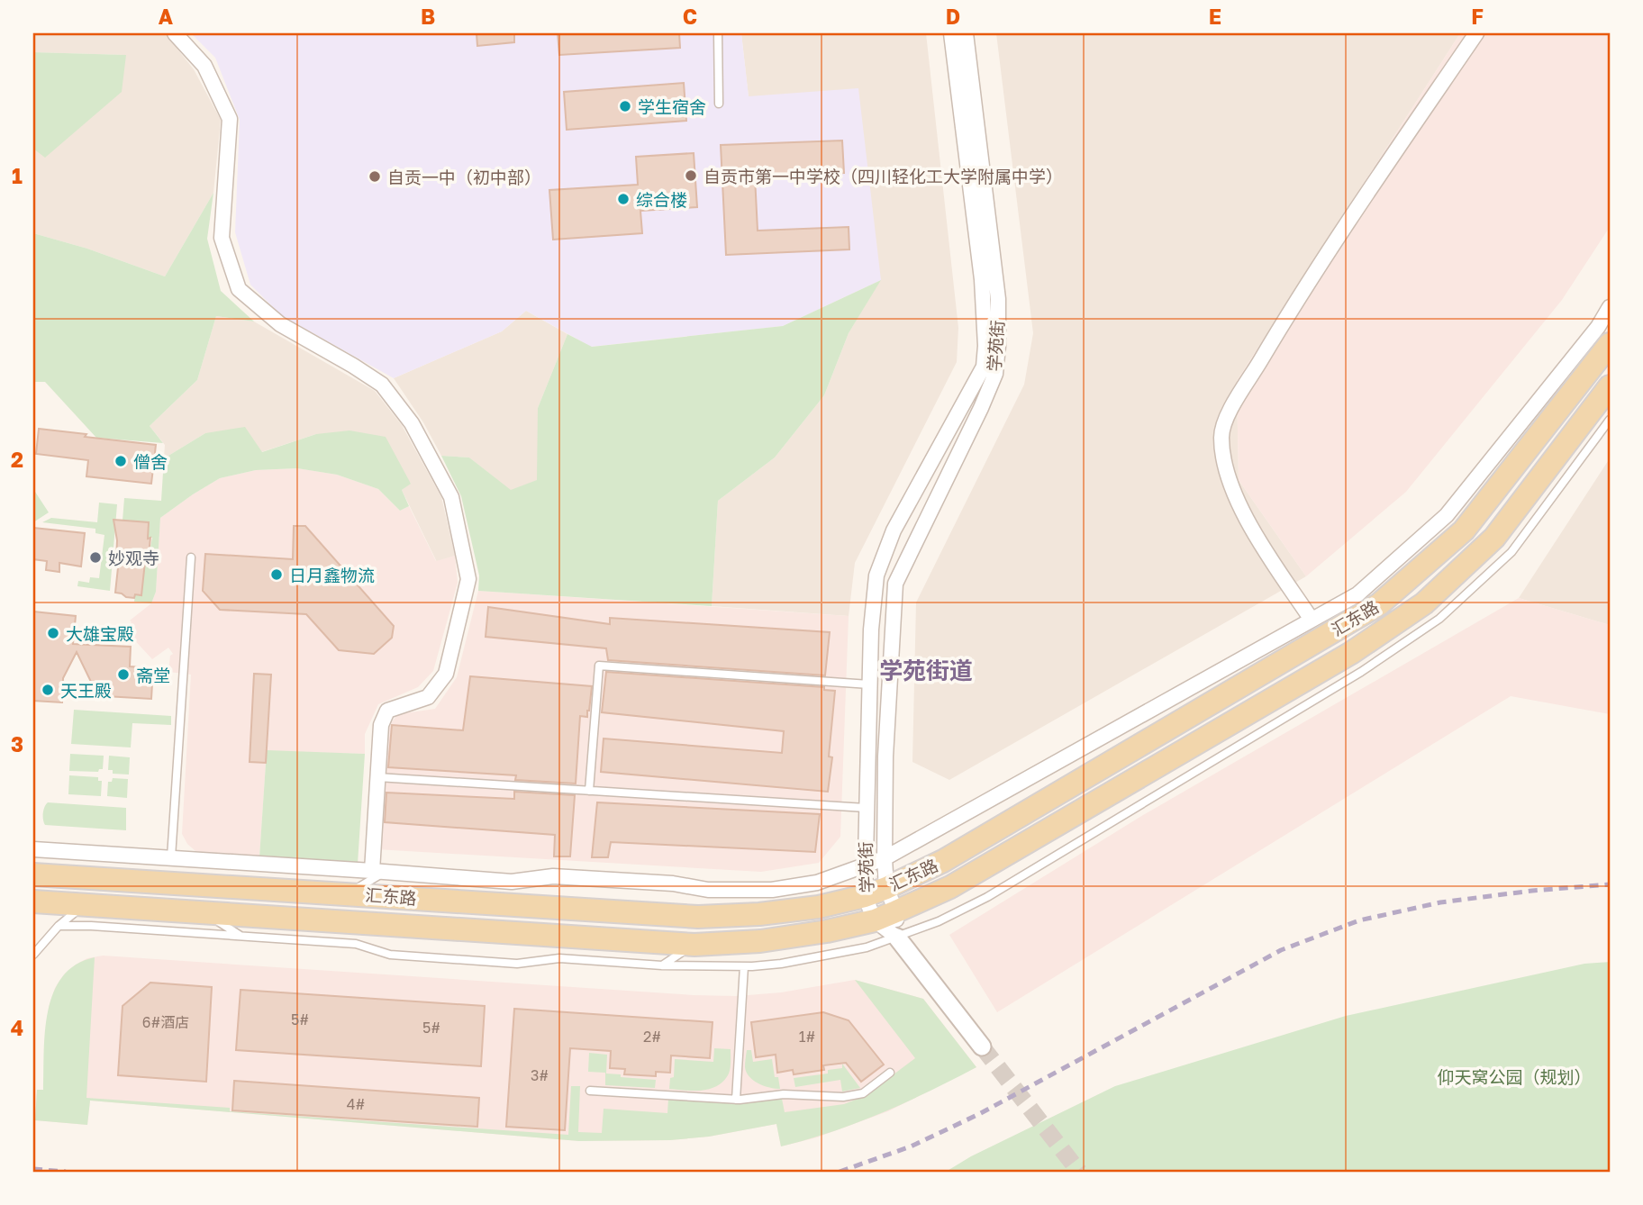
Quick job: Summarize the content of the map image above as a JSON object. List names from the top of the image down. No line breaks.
{"streets":{"main road":["汇东路"],"street":["学苑街"]},"crossings":[["学苑街","汇东路"]],"districts":["学苑街道"],"parks":["仰天窝公园（规划）"],"places":["学生宿舍","自贡市第一中学校（四川轻化工大学附属中学）","自贡一中（初中部）","综合楼","僧舍","妙观寺","日月鑫物流","大雄宝殿","斋堂","天王殿"],"house_numbers":["5#","6#酒店","5#","2#","1#","3#","4#"],"grid":{"columns":["A","B","C","D","E","F"],"rows":["1","2","3","4"]}}
